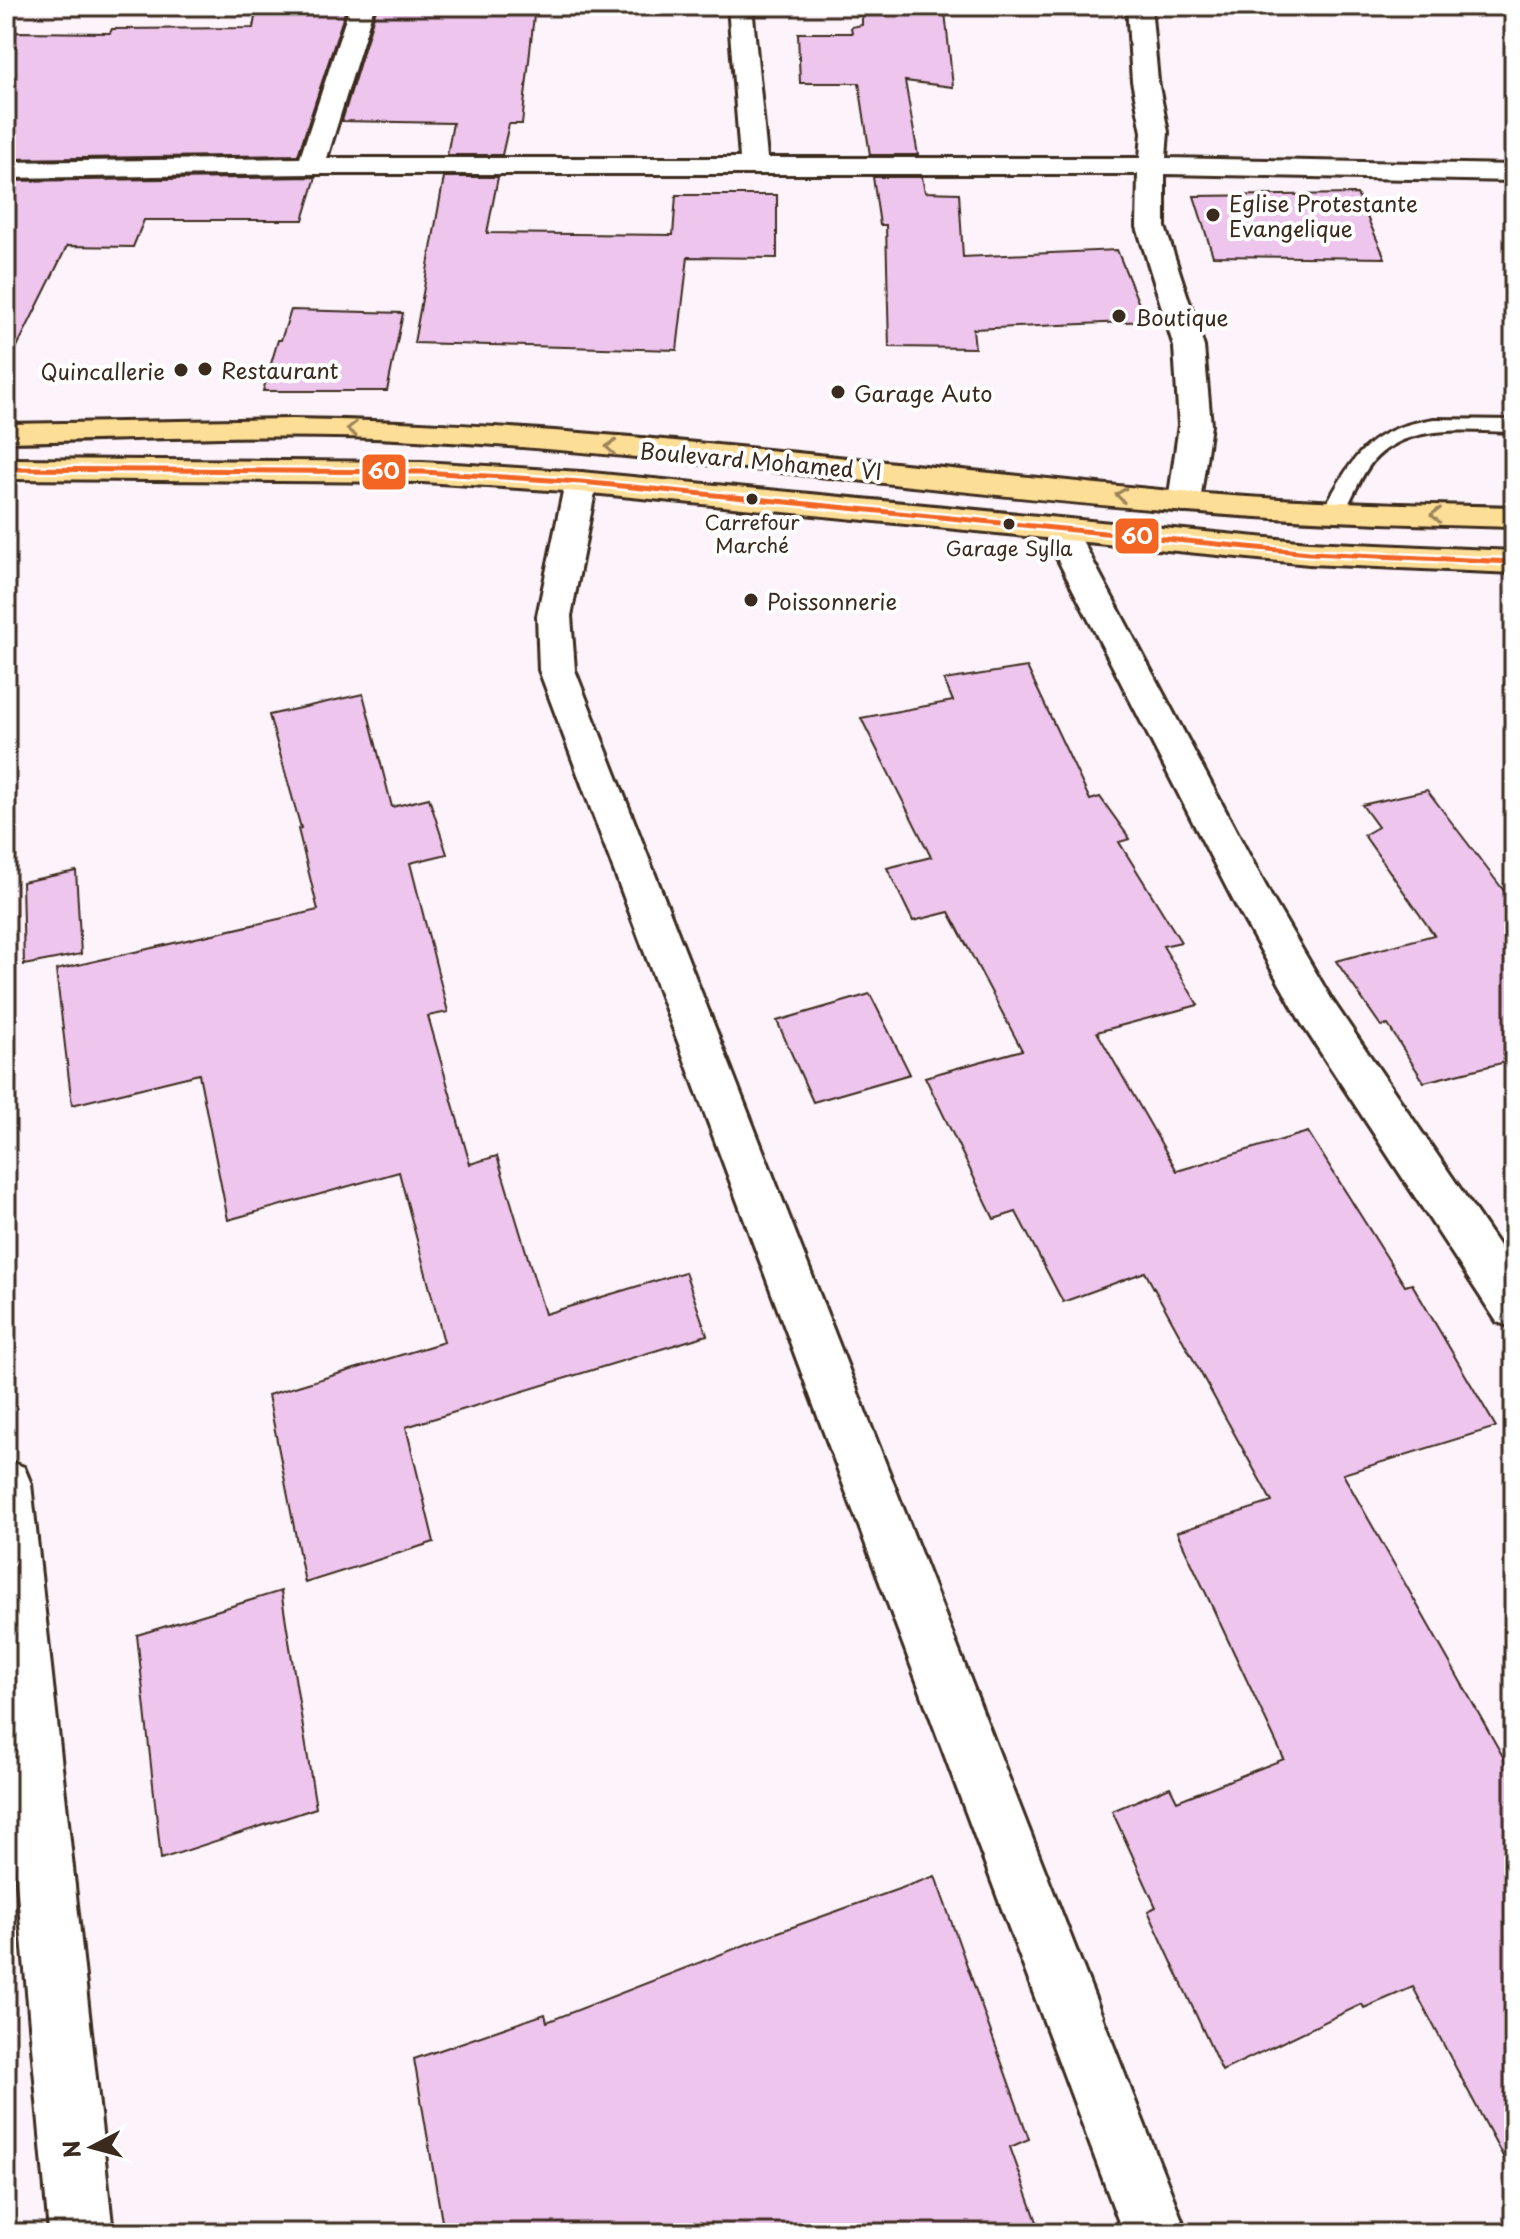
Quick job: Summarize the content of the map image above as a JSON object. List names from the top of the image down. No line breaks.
{"streets":{"main road":["Boulevard Mohamed VI"]},"places":["Eglise Protestante Evangelique","Boutique","Restaurant","Quincallerie","Garage Auto","Carrefour Marché","Garage Sylla","Poissonnerie"],"lines":["transit line 60"],"north":"left"}
